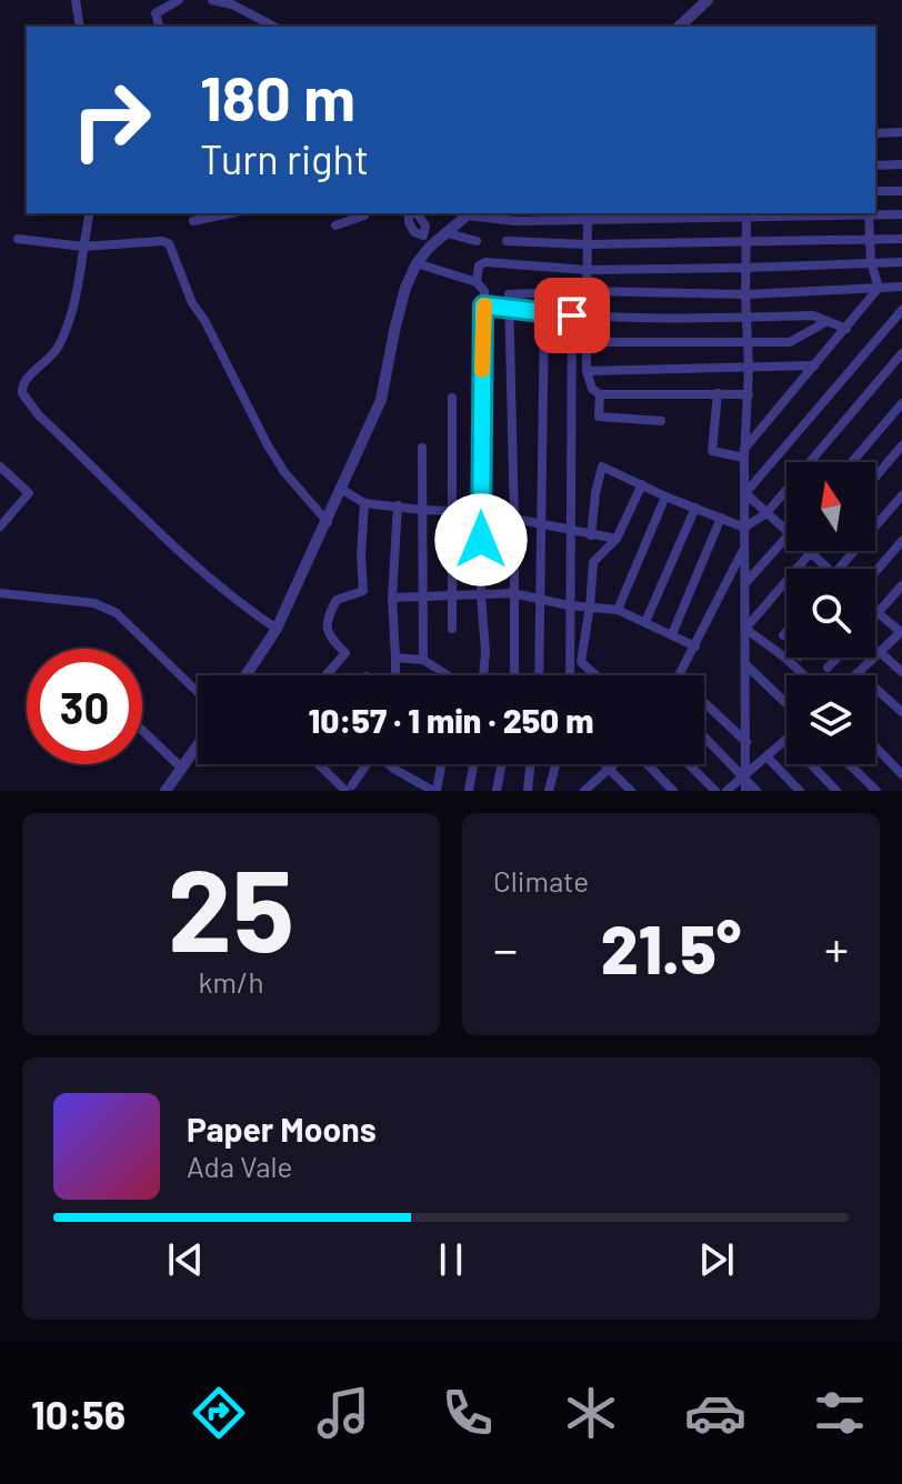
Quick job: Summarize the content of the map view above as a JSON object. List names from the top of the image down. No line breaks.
{"north":"top","page":{"turn":["180 m","Turn right"],"limit":"30","trip":"10:57 · 1 min · 250 m","tile":[["25","km/h"],"Climate"],"heat":["−","21.5°","+"],"song":["Paper Moons","Ada Vale"],"tabs":"10:56"}}
